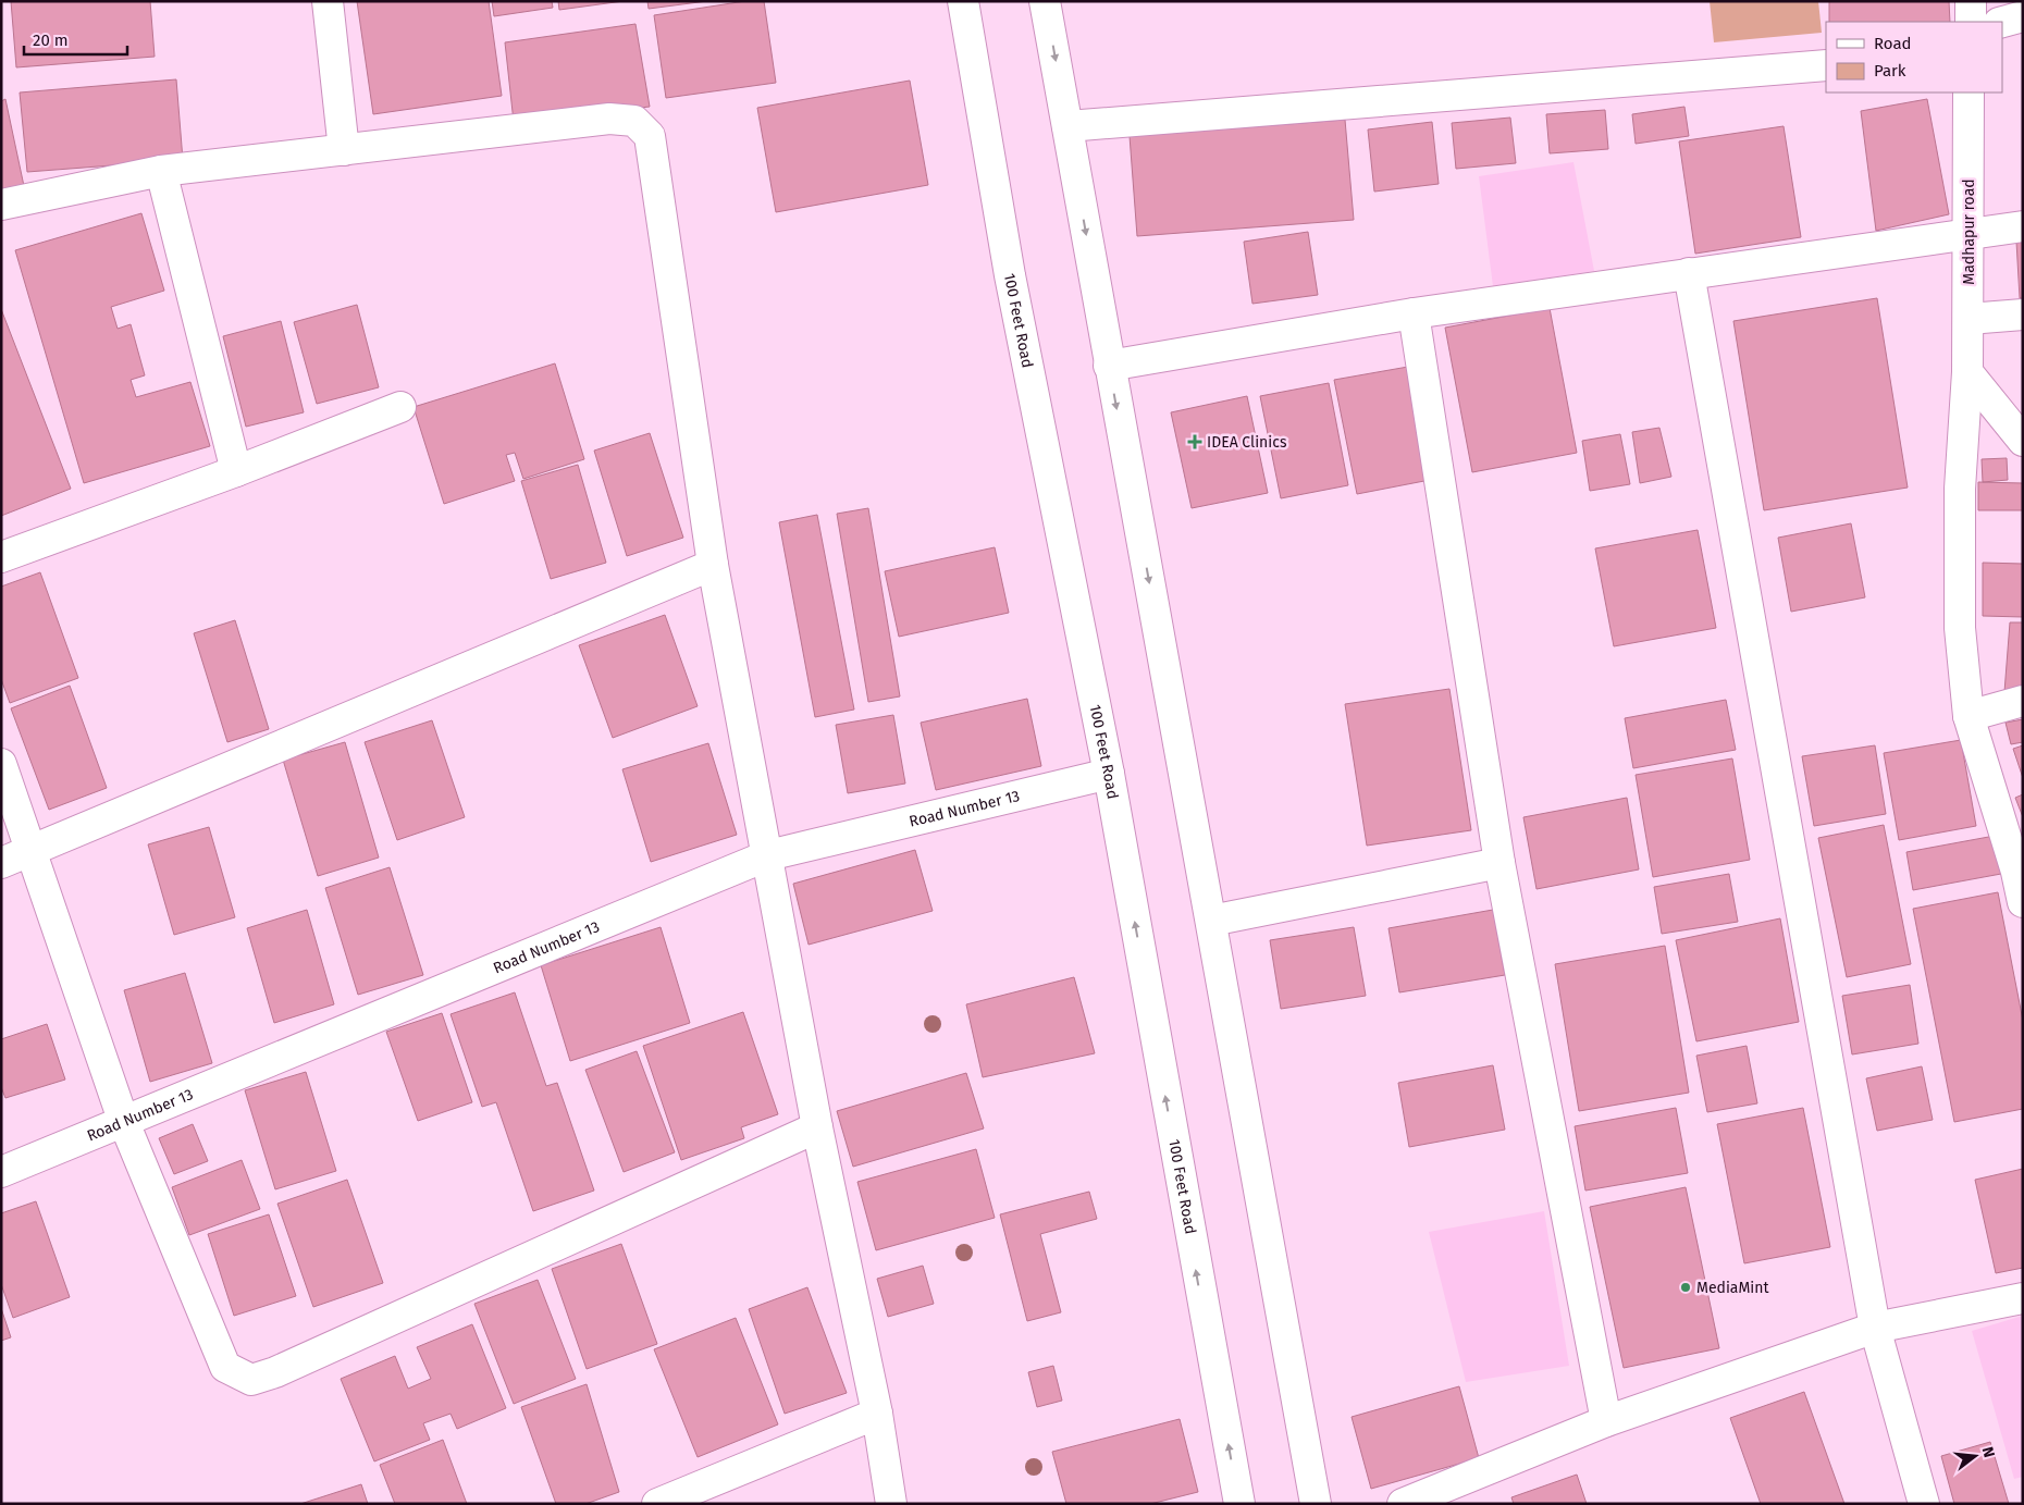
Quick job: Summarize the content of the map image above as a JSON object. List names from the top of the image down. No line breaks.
{"streets":{"street":["Madhapur road","100 Feet Road","Road Number 13"]},"crossings":[["100 Feet Road","Road Number 13"]],"places":{"health":["IDEA Clinics"],"other":["MediaMint"]},"legend":["Road","Park"],"scale_bar":"20 m","north":"right"}
